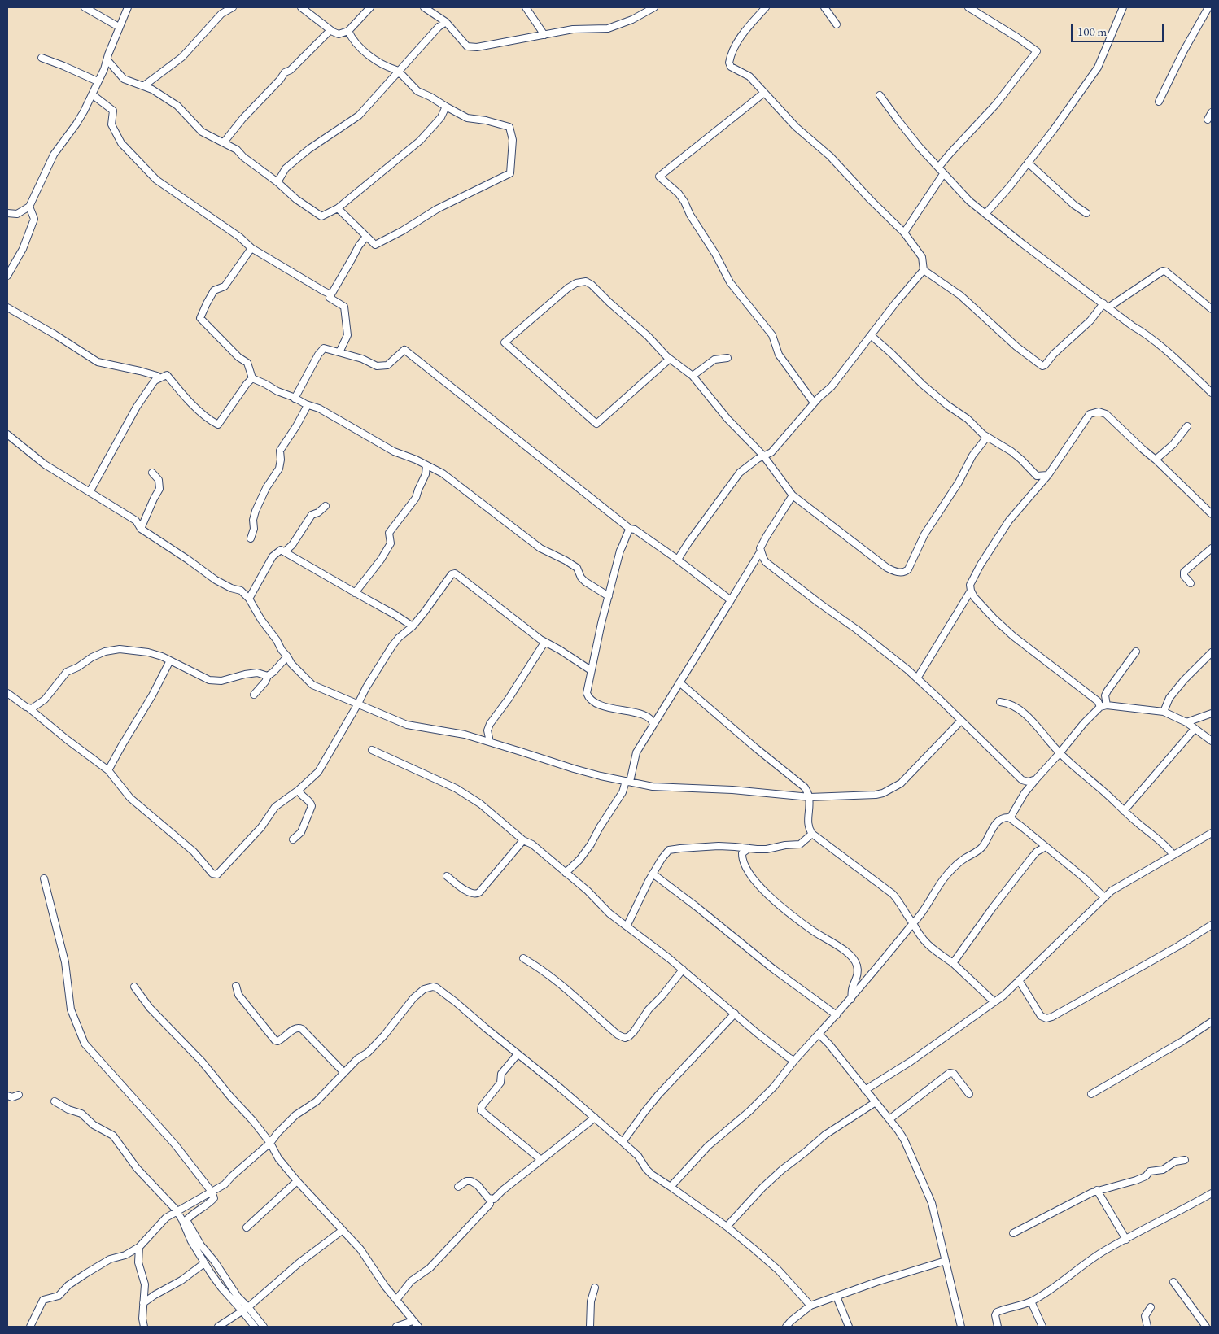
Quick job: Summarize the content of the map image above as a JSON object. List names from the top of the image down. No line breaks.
{"scale_bar":"100 m"}
